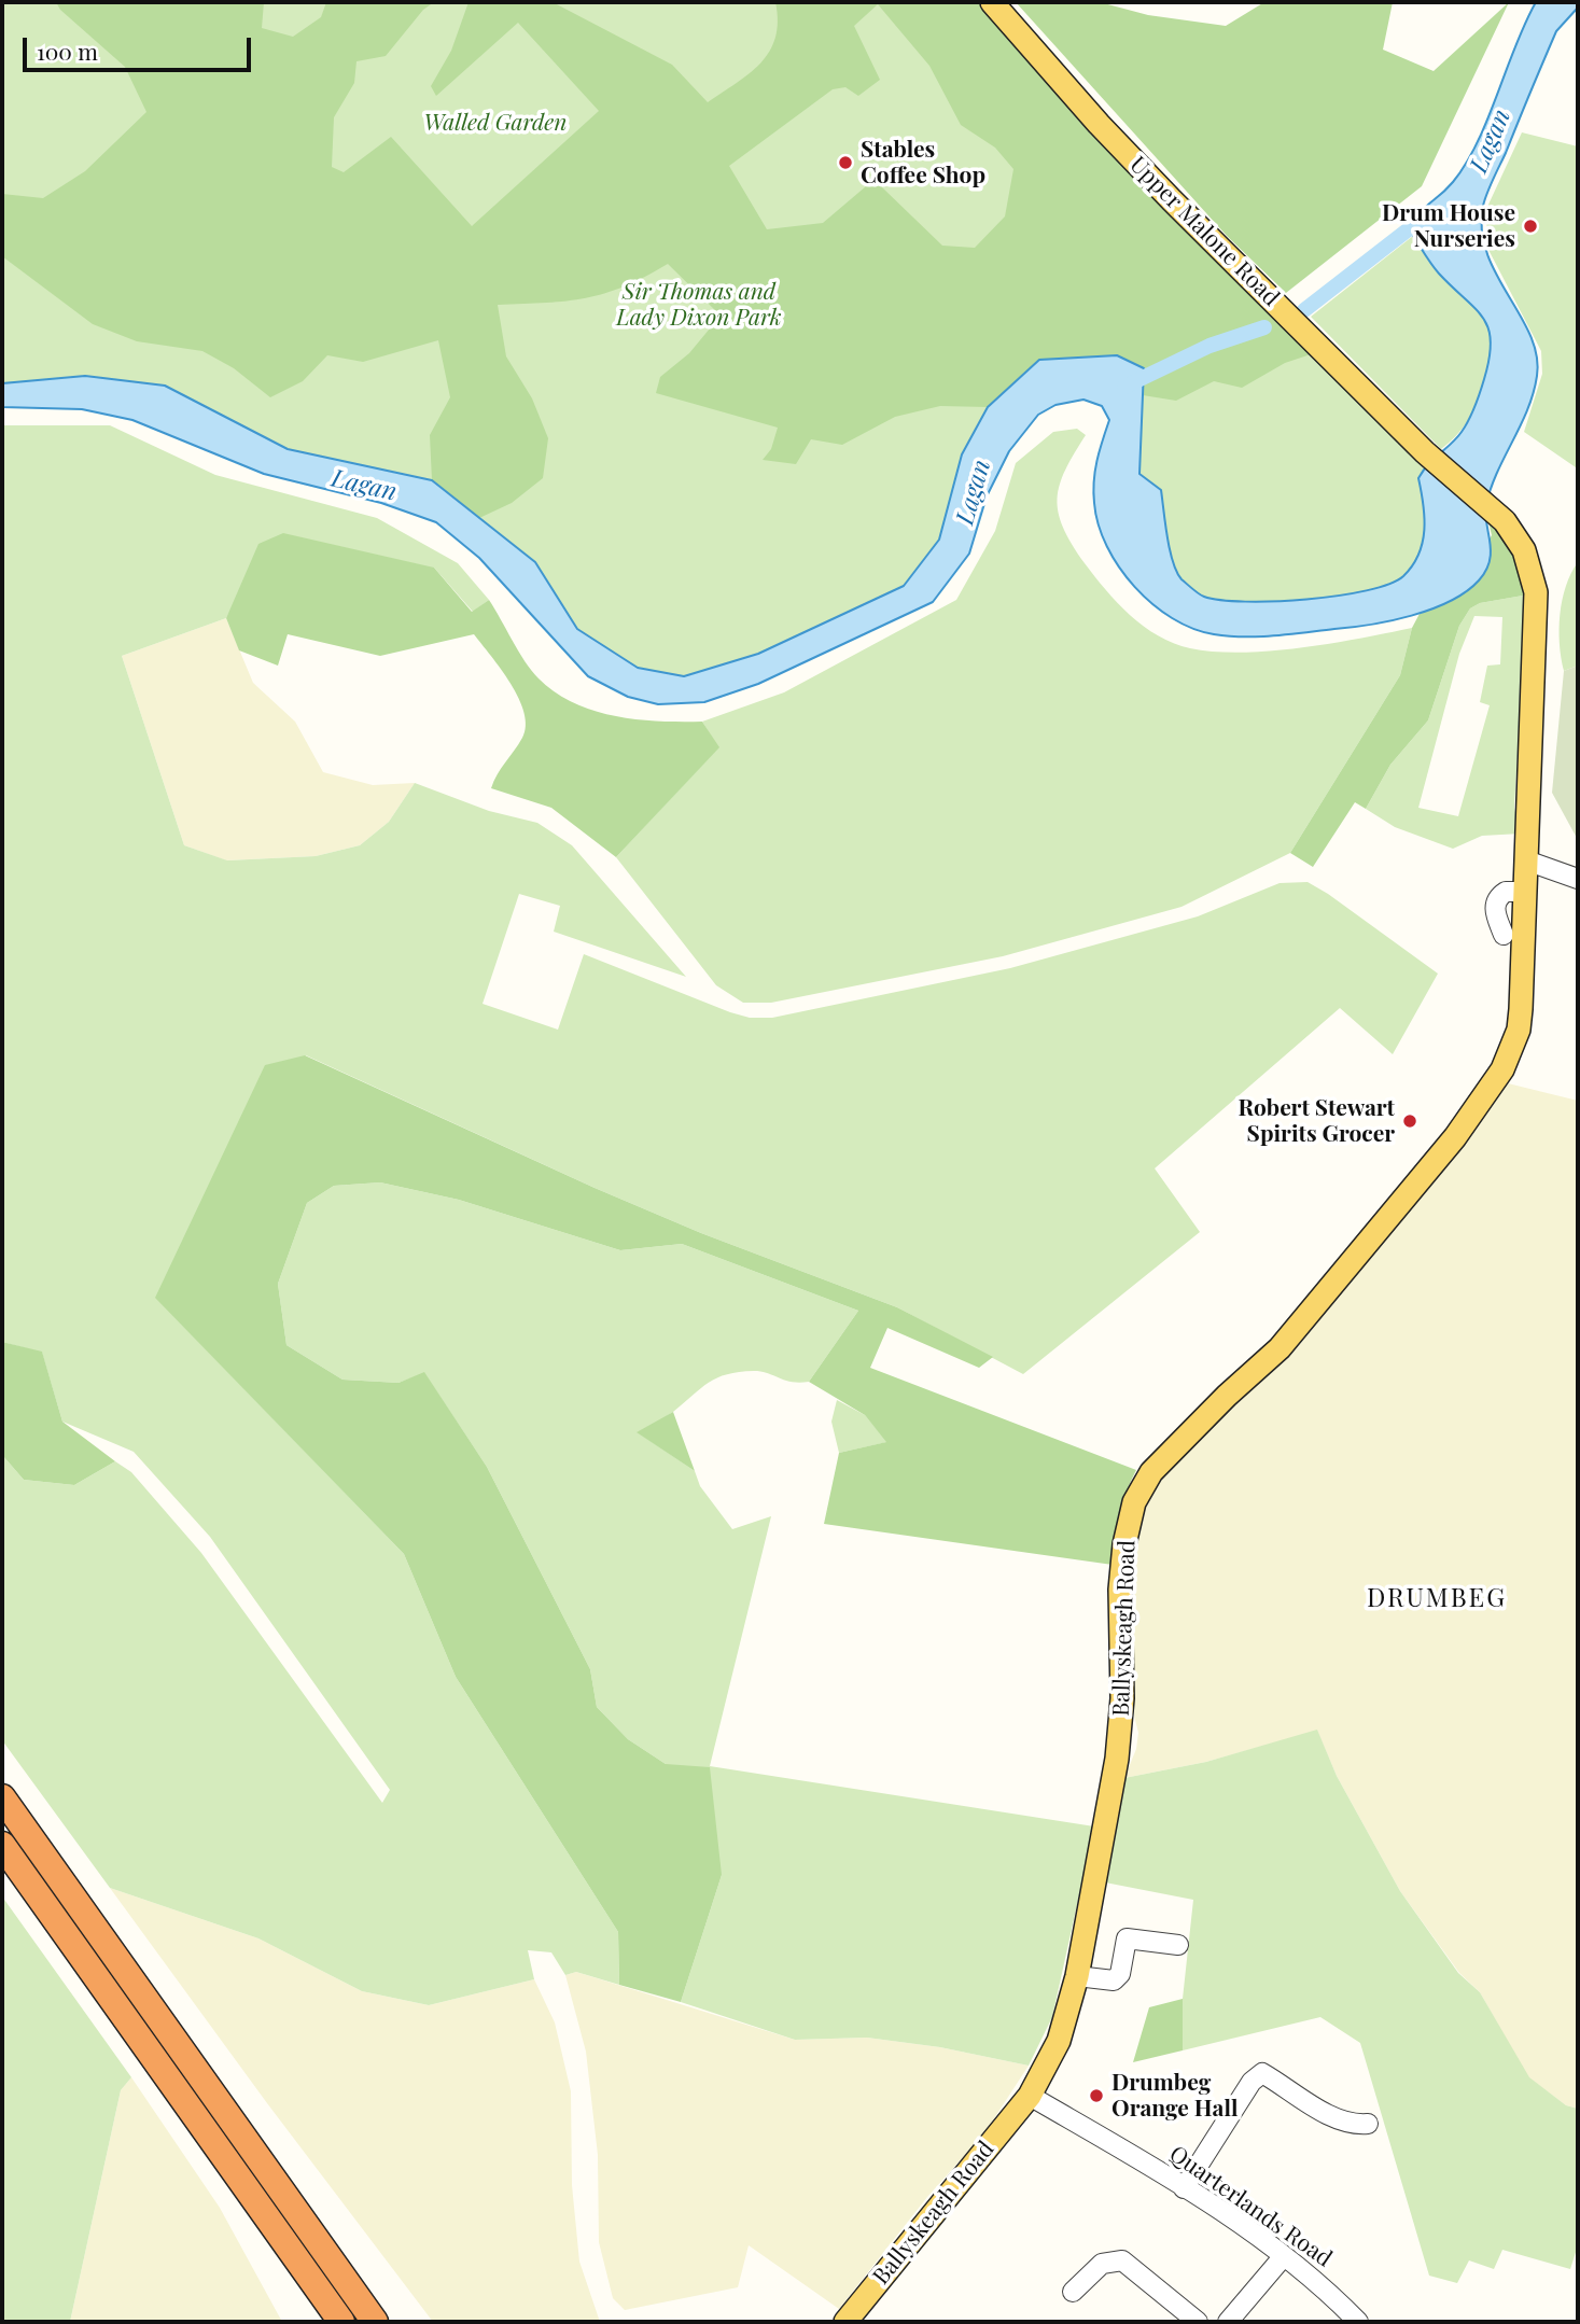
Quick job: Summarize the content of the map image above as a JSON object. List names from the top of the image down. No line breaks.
{"streets":{"main road":["Upper Malone Road","Ballyskeagh Road"],"street":["Quarterlands Road"]},"crossings":[["Upper Malone Road","Ballyskeagh Road"],["Ballyskeagh Road","Quarterlands Road"]],"districts":["DRUMBEG"],"water":["Lagan"],"parks":["Walled Garden","Sir Thomas and Lady Dixon Park"],"places":["Stables Coffee Shop","Drum House Nurseries","Robert Stewart Spirits Grocer","Drumbeg Orange Hall"],"scale_bar":"100 m"}
